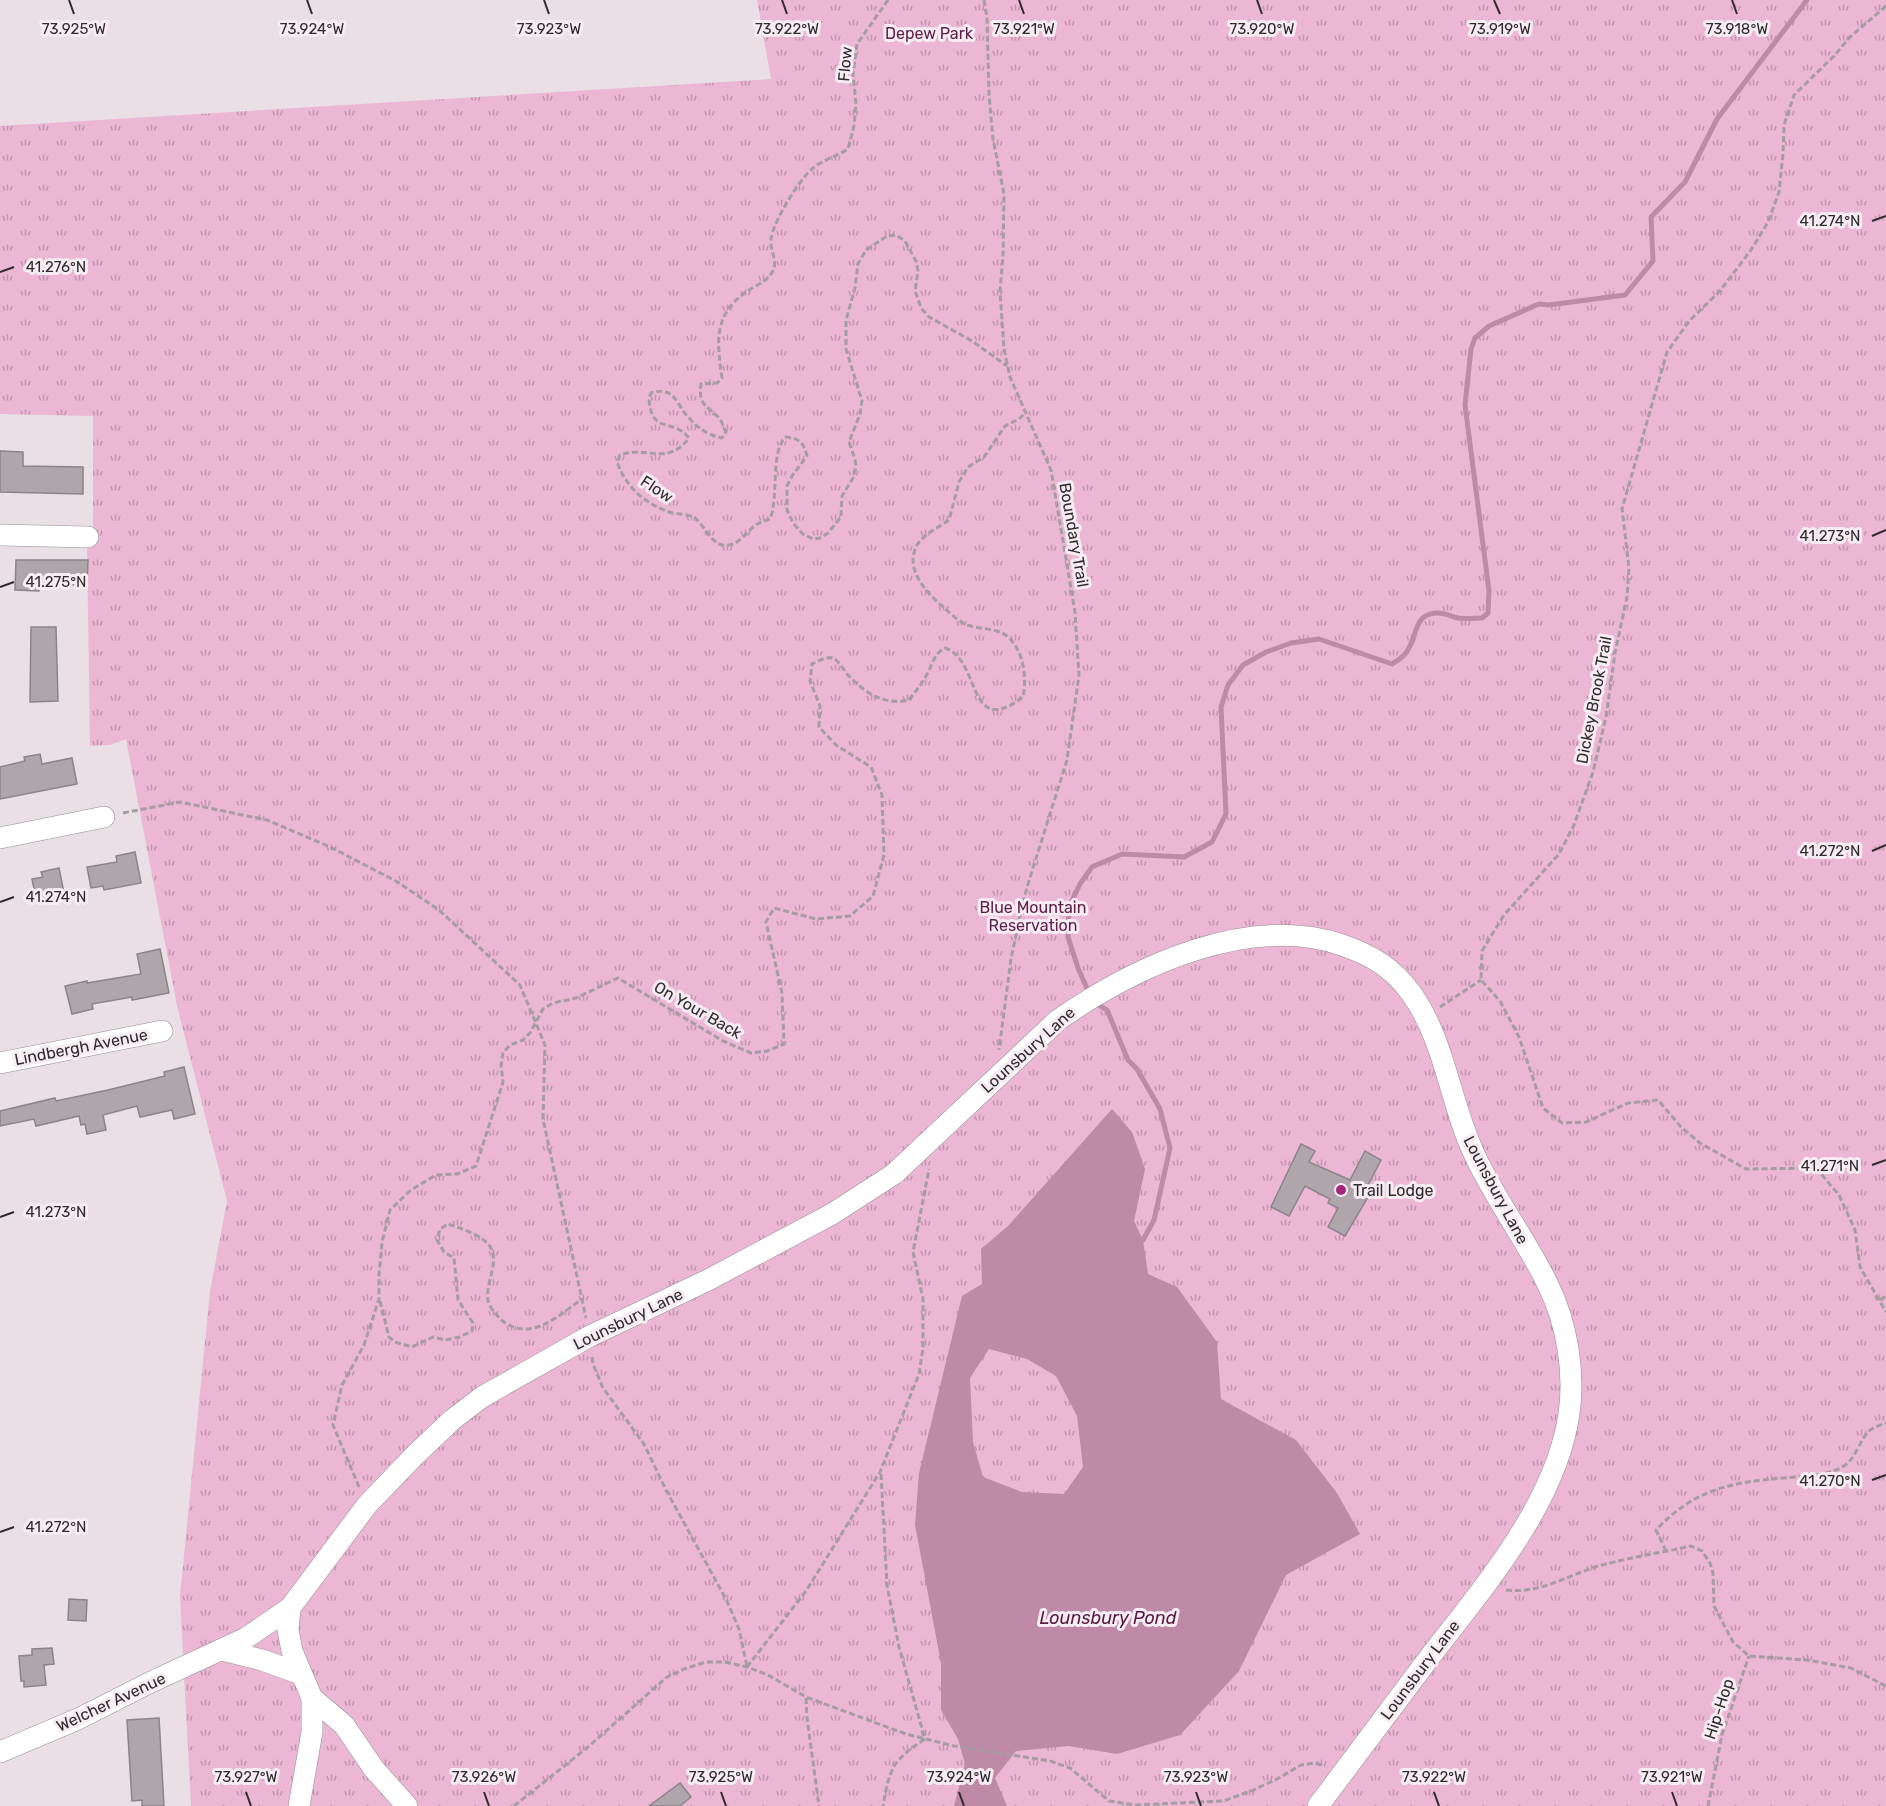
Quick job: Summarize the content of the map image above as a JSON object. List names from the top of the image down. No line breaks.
{"streets":{"street":["Lindbergh Avenue","Lounsbury Lane","Welcher Avenue"],"path":["Flow","Boundary Trail","Dickey Brook Trail","On Your Back","Hip-Hop"]},"crossings":[["Flow","Boundary Trail"],["Boundary Trail","On Your Back"],["Boundary Trail","Lounsbury Lane"],["On Your Back","Lounsbury Lane"],["Lounsbury Lane","Welcher Avenue"]],"water":["Lounsbury Pond"],"parks":["Depew Park","Blue Mountain Reservation"],"places":["Trail Lodge"],"coordinates":["73.922°W","73.925°W","73.924°W","73.923°W","73.921°W","73.920°W","73.919°W","73.918°W","41.274°N","41.276°N","41.273°N","41.275°N","41.272°N","41.271°N","41.270°N","73.927°W","73.926°W"]}
